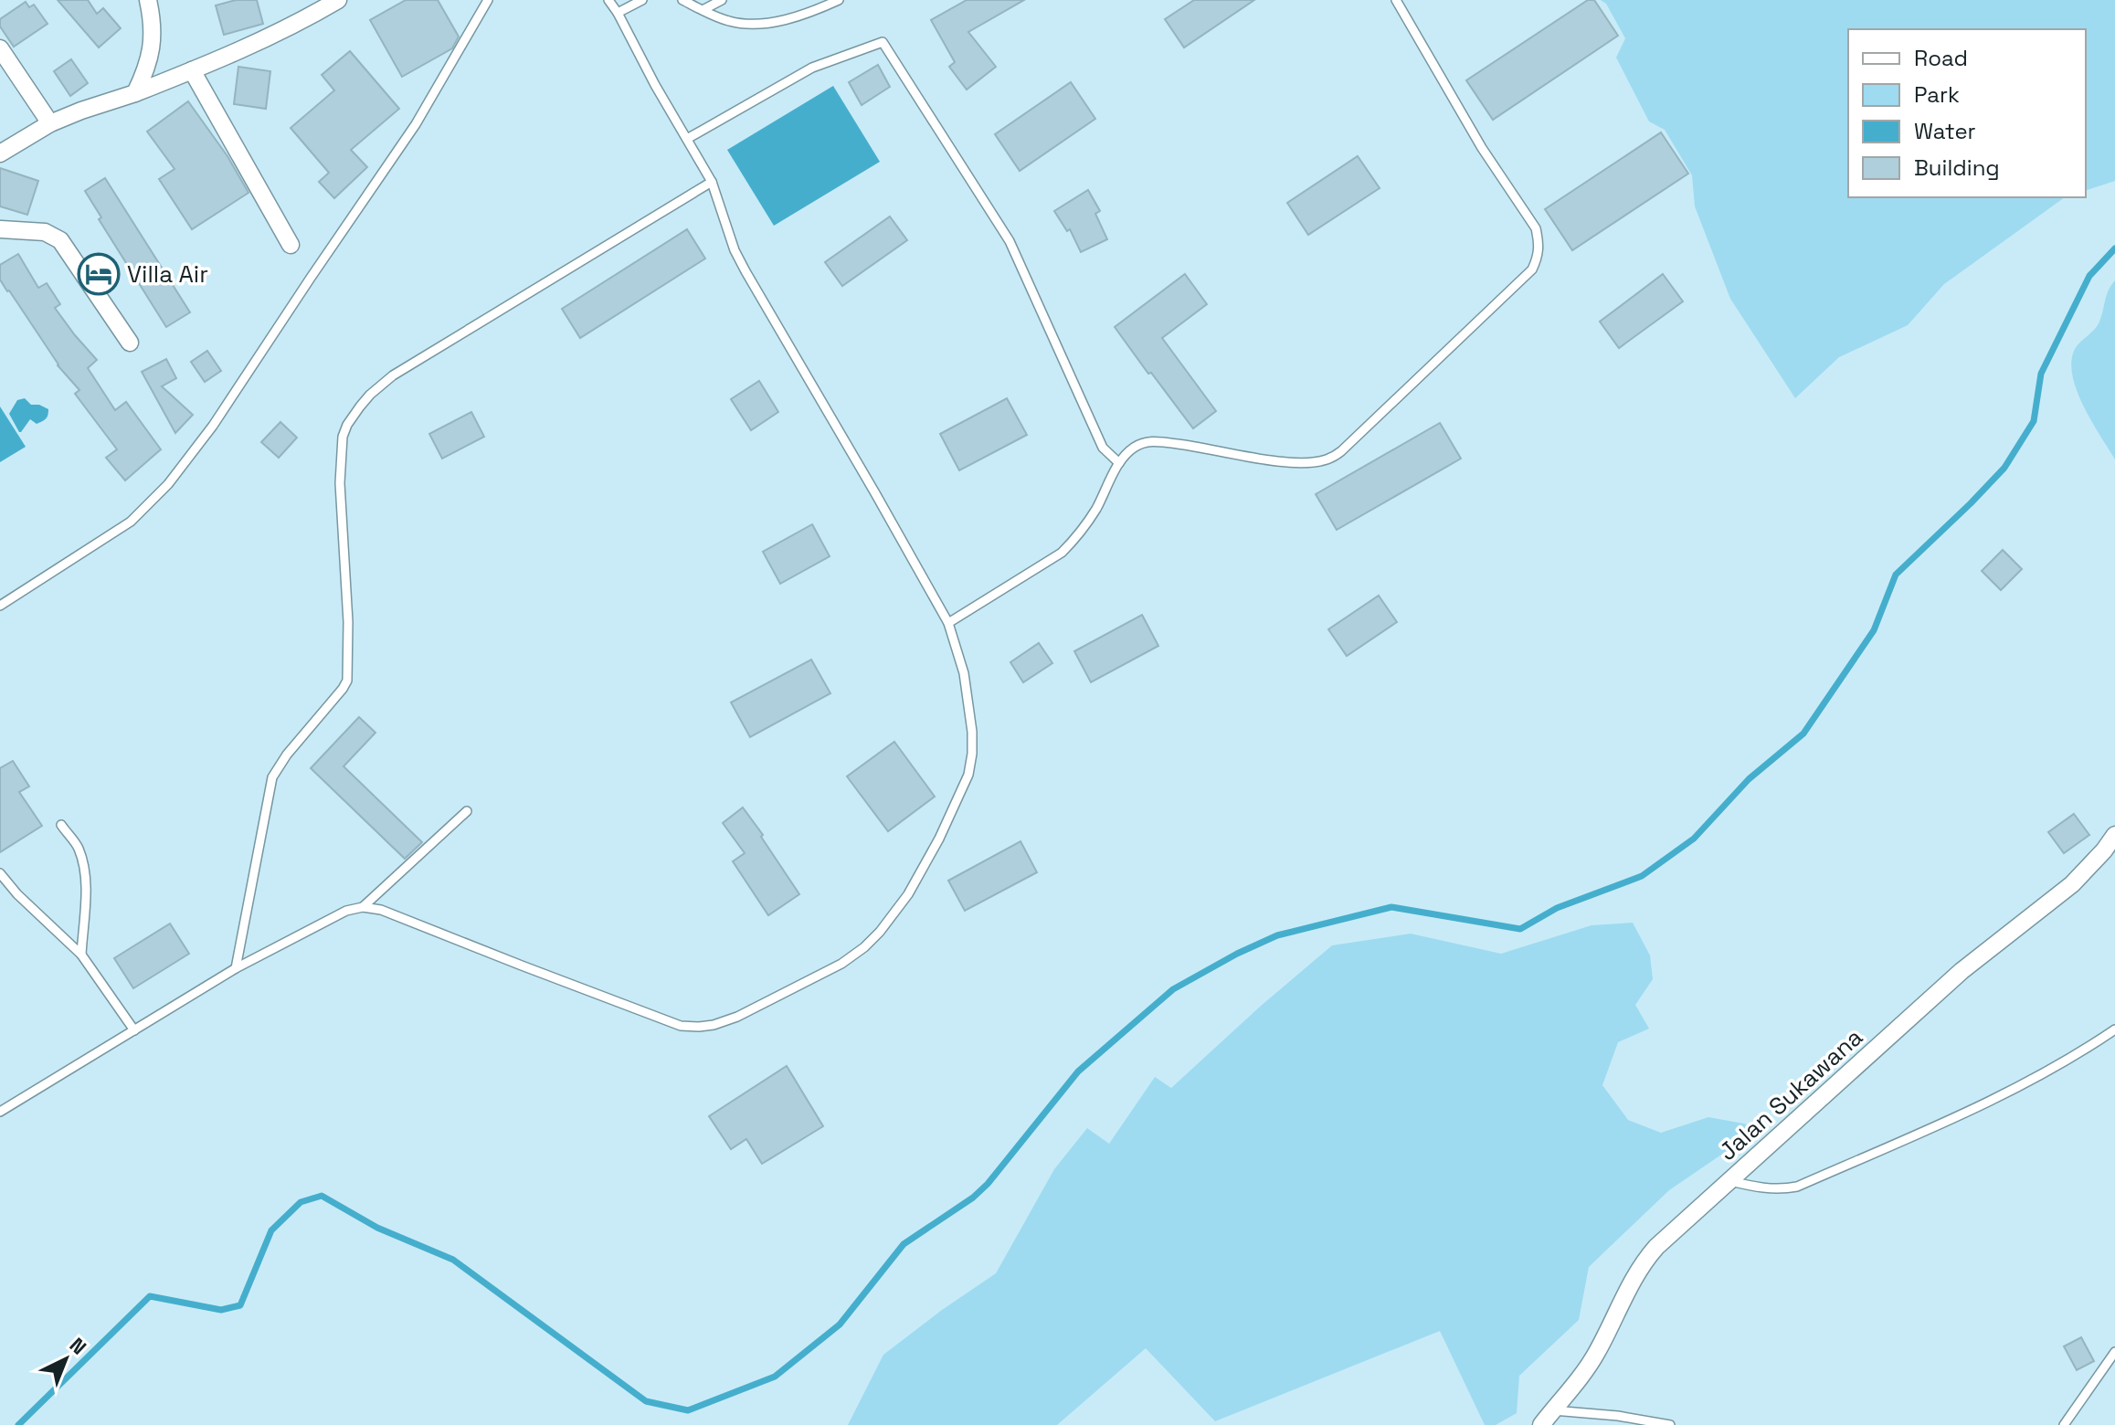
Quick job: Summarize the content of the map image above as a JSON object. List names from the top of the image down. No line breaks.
{"streets":{"street":["Jalan Sukawana"]},"places":{"hotel":["Villa Air"]},"legend":["Road","Park","Water","Building"],"north":"top right"}
